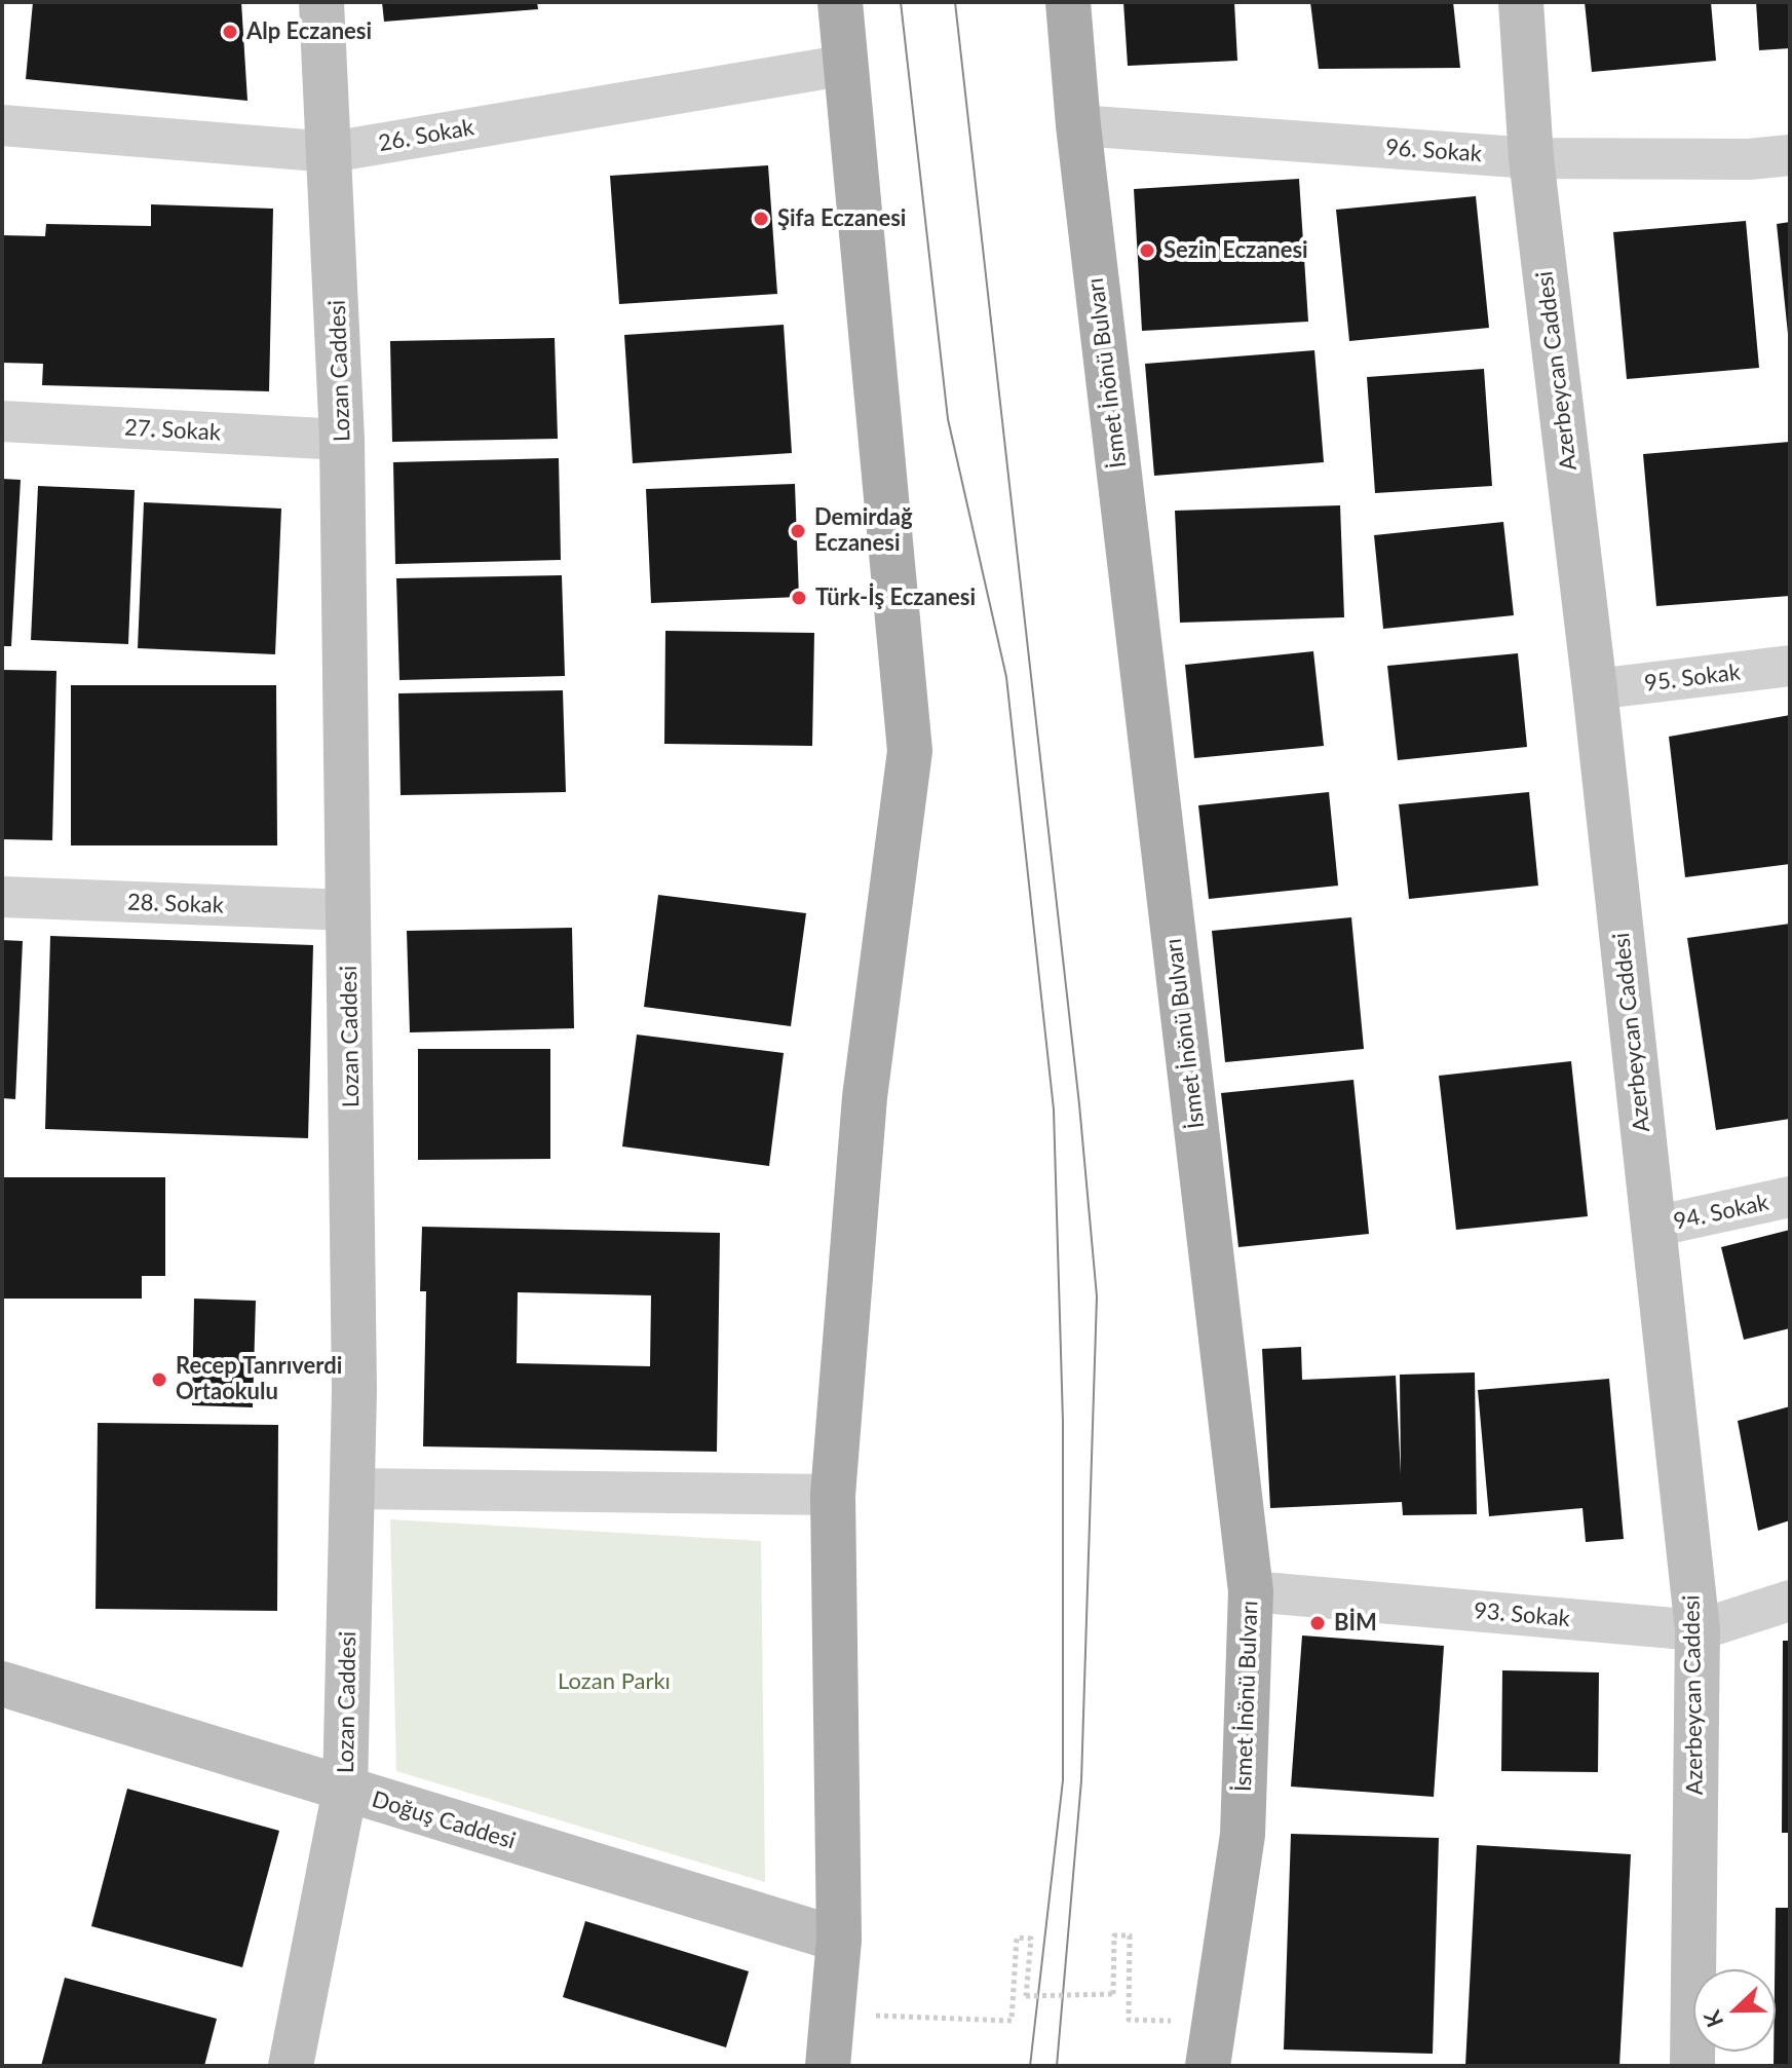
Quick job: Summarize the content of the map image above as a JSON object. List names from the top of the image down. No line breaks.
{"streets":{"main road":["Lozan Caddesi","Azerbeycan Caddesi","İsmet İnönü Bulvarı","Doğuş Caddesi"],"street":["26. Sokak","96. Sokak","27. Sokak","95. Sokak","28. Sokak","94. Sokak","93. Sokak"]},"crossings":[["26. Sokak","Lozan Caddesi"],["96. Sokak","Azerbeycan Caddesi"],["96. Sokak","İsmet İnönü Bulvarı"],["Lozan Caddesi","27. Sokak"],["Lozan Caddesi","28. Sokak"],["Lozan Caddesi","Doğuş Caddesi"],["Azerbeycan Caddesi","95. Sokak"],["Azerbeycan Caddesi","94. Sokak"],["Azerbeycan Caddesi","93. Sokak"],["İsmet İnönü Bulvarı","93. Sokak"]],"parks":["Lozan Parkı"],"places":["Alp Eczanesi","Şifa Eczanesi","Sezin Eczanesi","Demirdağ Eczanesi","Türk-İş Eczanesi","Recep Tanrıverdi Ortaokulu","BİM"],"north":"left"}
